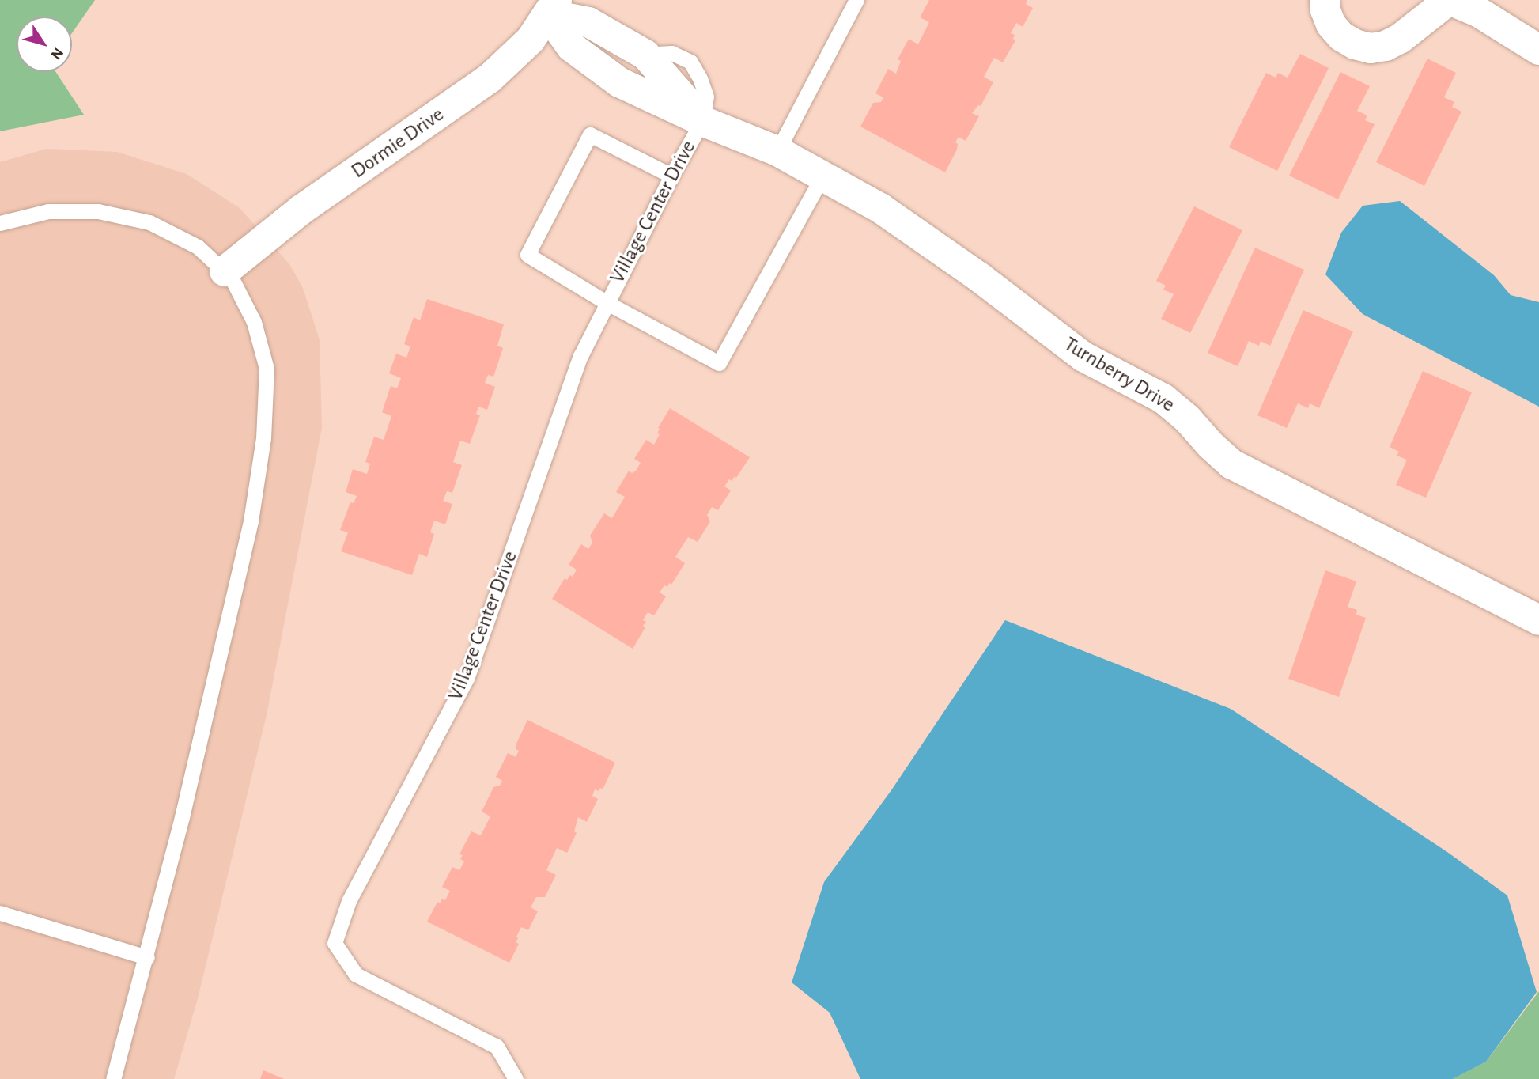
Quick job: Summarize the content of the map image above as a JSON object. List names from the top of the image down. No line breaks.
{"streets":{"street":["Dormie Drive","Turnberry Drive"],"lane":["Village Center Drive"]},"crossings":[["Dormie Drive","Turnberry Drive"],["Village Center Drive","Turnberry Drive"]],"north":"bottom right"}
